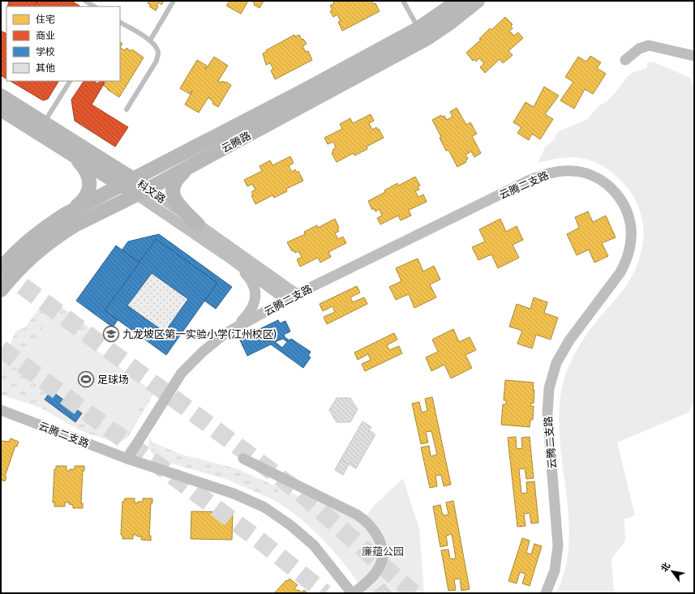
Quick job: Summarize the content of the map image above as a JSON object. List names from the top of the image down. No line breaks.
{"streets":{"street":["云腾路","云腾二支路","科文路"]},"crossings":[["云腾路","科文路"],["云腾二支路","科文路"]],"parks":["廉蕴公园"],"places":{"school or university":["九龙坡区第一实验小学(江州校区)"],"sports":["足球场"]},"legend":["住宅","商业","学校","其他"],"north":"top left"}
